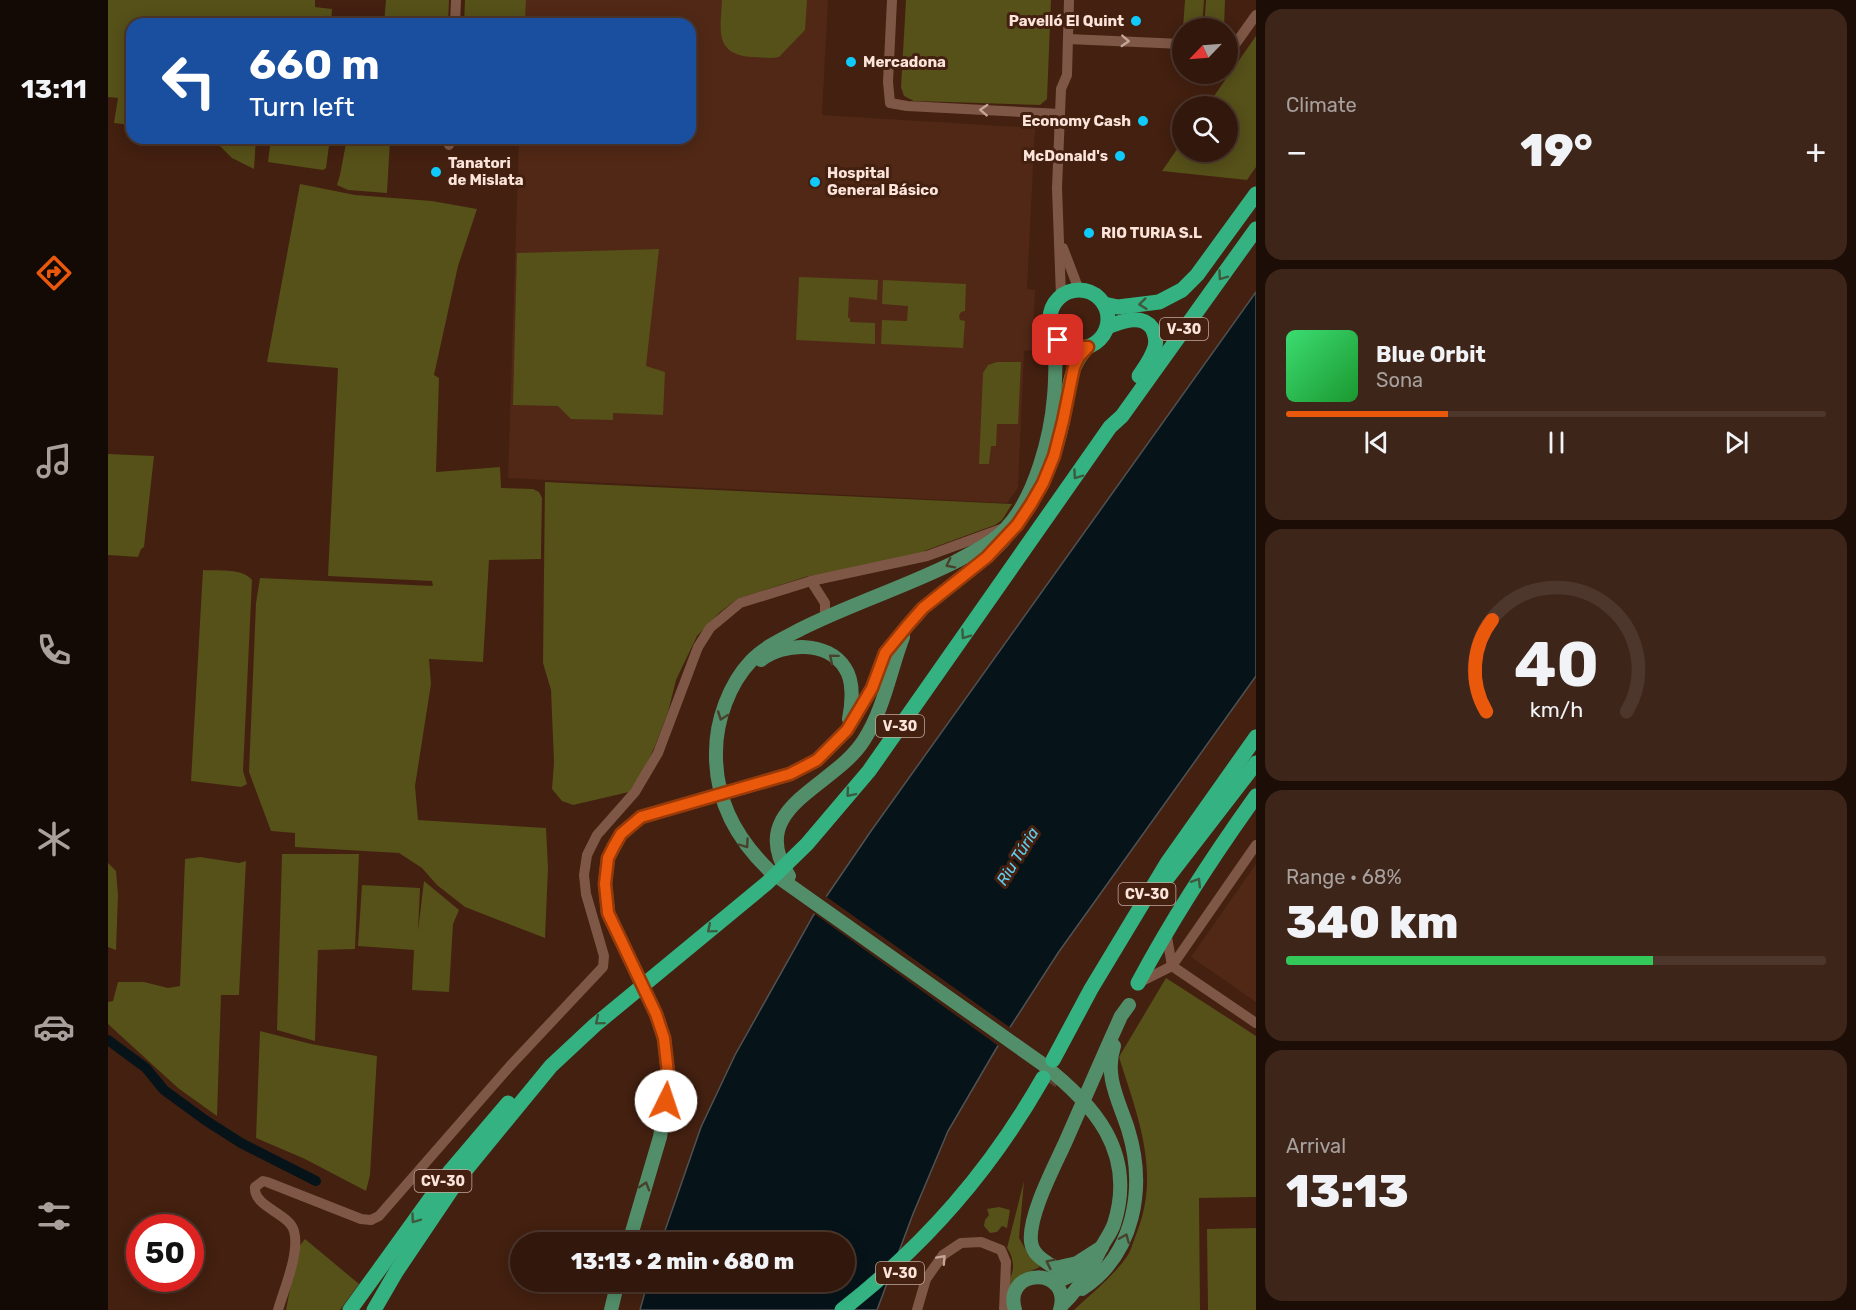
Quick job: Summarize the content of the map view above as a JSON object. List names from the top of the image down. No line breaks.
{"streets":{"highway":["V-30","CV-30"]},"crossings":[["V-30","CV-30"]],"water":["Riu Túria"],"places":["Pavelló El Quint","Mercadona","Economy Cash","McDonald's","Tanatori de Mislata","Hospital General Básico","RIO TURIA S.L"],"north":"bottom left","page":{"tabs":"13:11","tile":["Climate",["Range · 68%","340 km"],["Arrival","13:13"]],"turn":["660 m","Turn left"],"heat":["−","19°","+"],"song":["Blue Orbit","Sona"],"limit":"50","trip":"13:13 · 2 min · 680 m","gauge":["40","km/h"]}}
